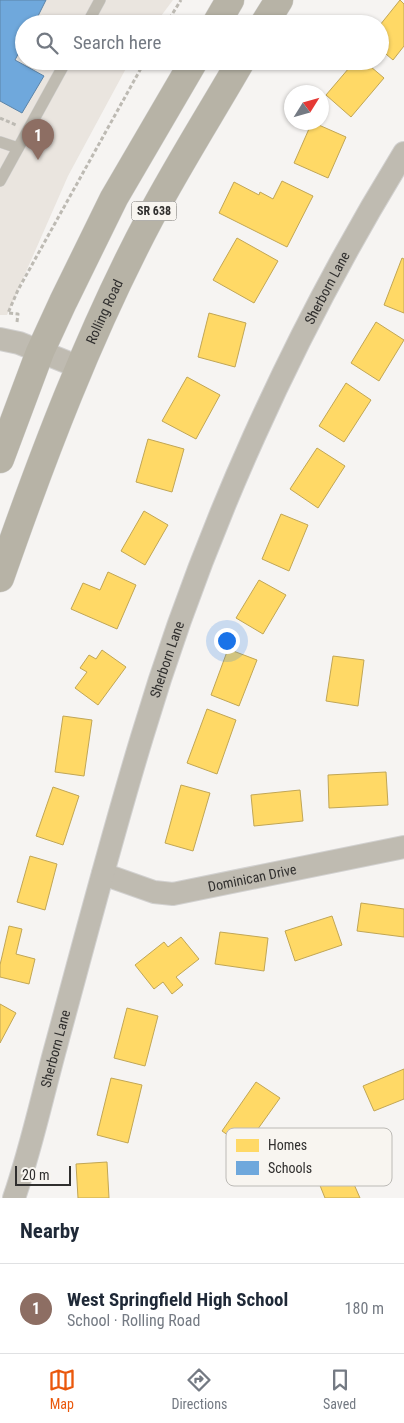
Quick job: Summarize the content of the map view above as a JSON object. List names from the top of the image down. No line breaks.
{"streets":{"main road":["SR 638","Rolling Road"],"street":["Sherborn Lane","Dominican Drive"]},"crossings":[["Sherborn Lane","Dominican Drive"]],"legend":["Homes","Schools"],"scale_bar":"20 m","north":"top right","page":{"search":"Search here","pins":"1","scale":"20 m","heading":"Nearby","list":[{"mark":"1","name":"West Springfield High School","note":"School · Rolling Road","value":"180 m"}],"nav":["Map","Directions","Saved"]}}
